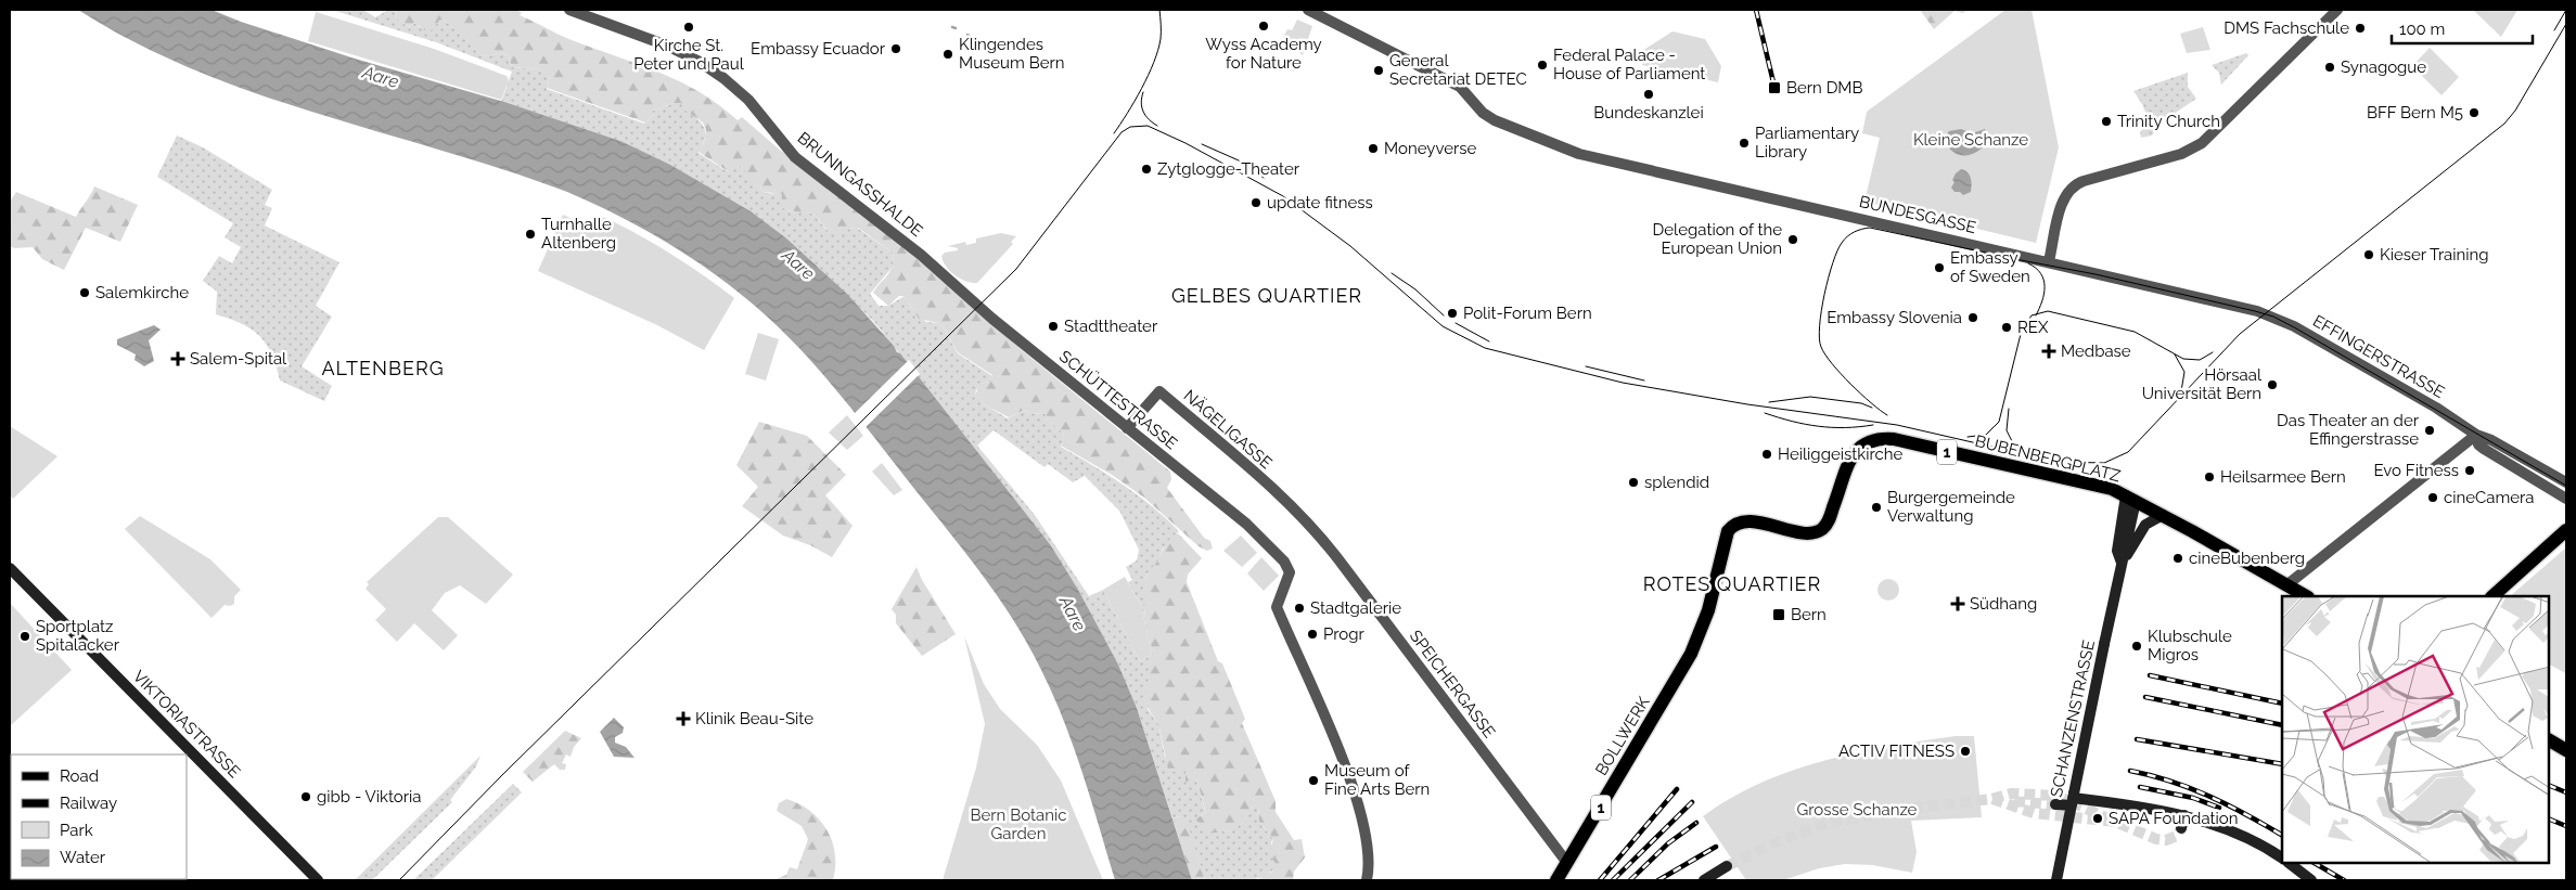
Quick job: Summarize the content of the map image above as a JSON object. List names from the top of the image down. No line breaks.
{"streets":{"main road":["1","BUBENBERGPLATZ","SCHANZENSTRASSE","VIKTORIASTRASSE","BOLLWERK"],"street":["BRUNNGASSHALDE","BUNDESGASSE","EFFINGERSTRASSE","SCHÜTTESTRASSE","NÄGELIGASSE","SPEICHERGASSE"]},"crossings":[["BRUNNGASSHALDE","SCHÜTTESTRASSE"],["BUNDESGASSE","EFFINGERSTRASSE"],["SCHÜTTESTRASSE","NÄGELIGASSE"],["NÄGELIGASSE","SPEICHERGASSE"],["1","BUBENBERGPLATZ"],["1","SCHANZENSTRASSE"],["BUBENBERGPLATZ","SCHANZENSTRASSE"],["BUBENBERGPLATZ","BOLLWERK"],["SPEICHERGASSE","BOLLWERK"]],"districts":["GELBES QUARTIER","ALTENBERG","ROTES QUARTIER"],"water":["Aare"],"parks":["Kleine Schanze","Grosse Schanze","Bern Botanic Garden"],"places":{"other":["Wyss Academy for Nature","Kirche St. Peter und Paul","DMS Fachschule","Embassy Ecuador","Klingendes Museum Bern","Federal Palace - House of Parliament","Synagogue","General Secretariat DETEC","Bundeskanzlei","BFF Bern M5","Trinity Church","Parliamentary Library","Moneyverse","Zytglogge-Theater","update fitness","Turnhalle Altenberg","Delegation of the European Union","Kieser Training","Embassy of Sweden","Salemkirche","Polit-Forum Bern","Embassy Slovenia","Stadttheater","REX","Hörsaal Universität Bern","Das Theater an der Effingerstrasse","Heiliggeistkirche","Evo Fitness","Heilsarmee Bern","splendid","cineCamera","Burgergemeinde Verwaltung","cineBubenberg","Stadtgalerie","Progr","Sportplatz Spitalacker","Klubschule Migros","ACTIV FITNESS","Museum of Fine Arts Bern","gibb - Viktoria","SAPA Foundation"],"transit":["Bern DMB","Bern"],"health":["Medbase","Salem-Spital","Südhang","Klinik Beau-Site"]},"legend":["Road","Railway","Park","Water"],"scale_bar":"100 m"}
